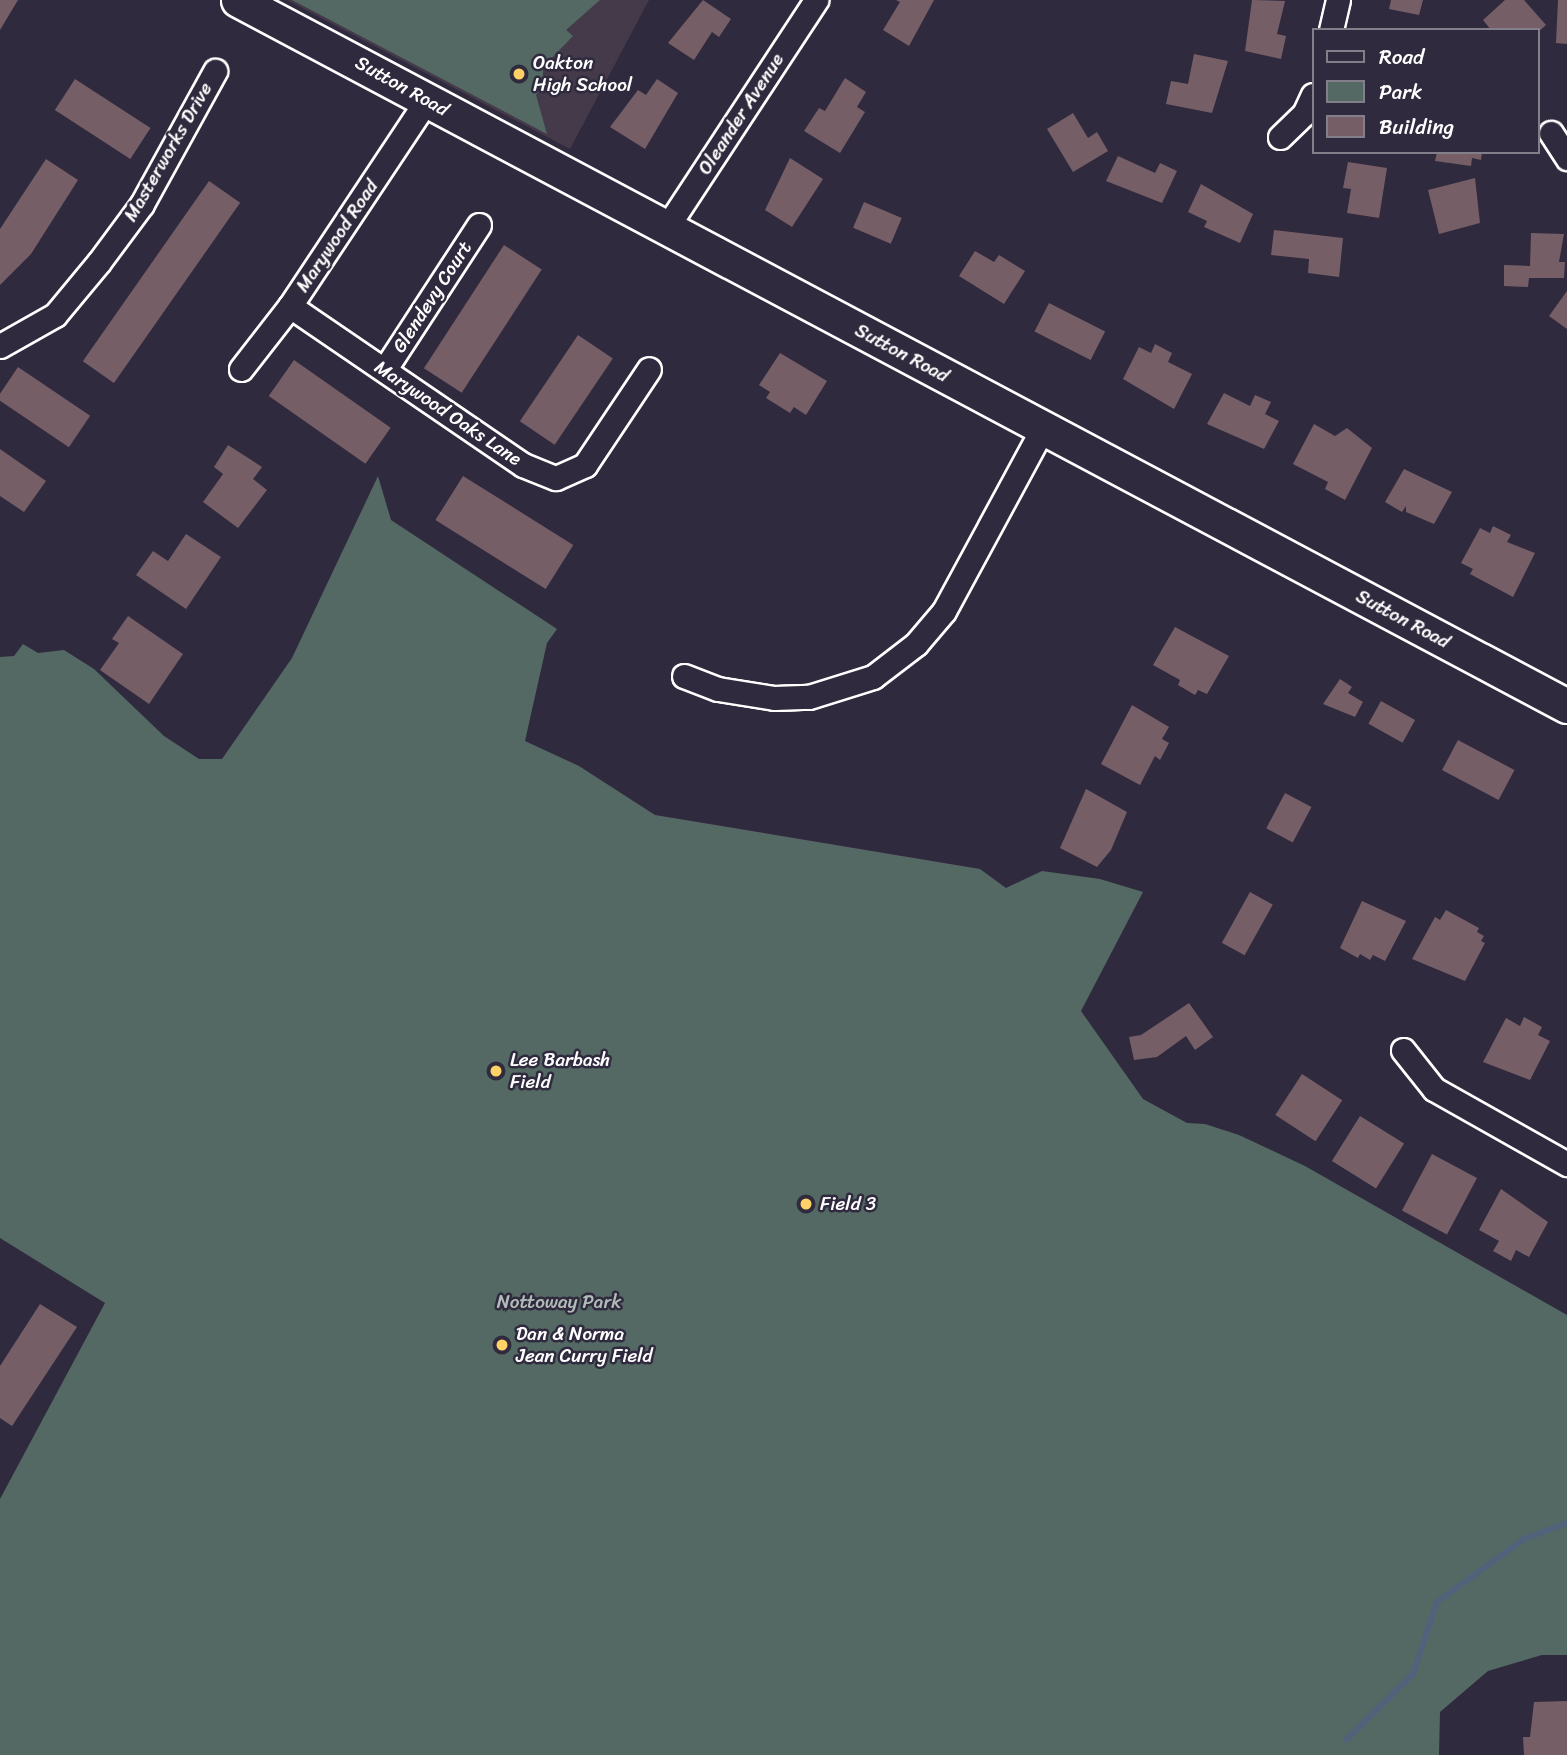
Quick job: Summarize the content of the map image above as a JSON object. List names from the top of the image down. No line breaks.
{"streets":{"street":["Sutton Road","Oleander Avenue","Masterworks Drive","Marywood Road","Glendevy Court","Marywood Oaks Lane"]},"crossings":[["Sutton Road","Oleander Avenue"],["Sutton Road","Marywood Road"],["Marywood Road","Marywood Oaks Lane"],["Glendevy Court","Marywood Oaks Lane"]],"parks":["Nottoway Park"],"places":["Oakton High School","Lee Barbash Field","Field 3","Dan & Norma Jean Curry Field"],"legend":["Road","Park","Building"]}
